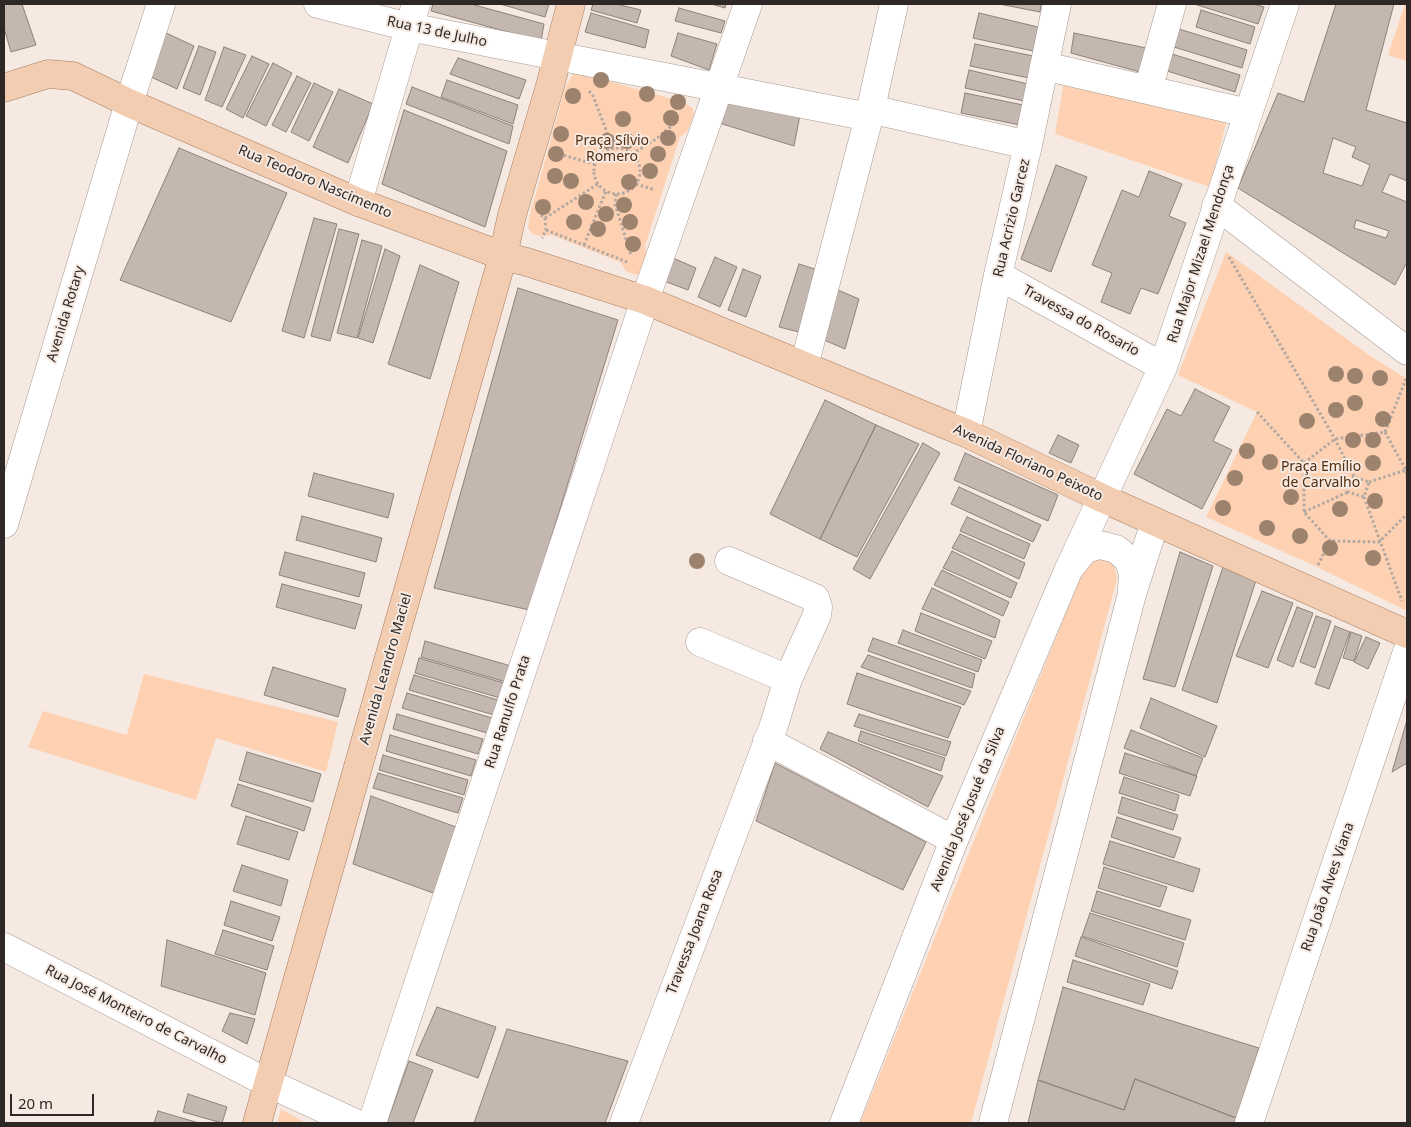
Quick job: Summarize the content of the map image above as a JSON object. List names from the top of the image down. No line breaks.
{"streets":{"main road":["Rua Teodoro Nascimento","Avenida Floriano Peixoto","Avenida Leandro Maciel"],"street":["Rua 13 de Julho","Rua Acrizio Garcez","Rua Major Mizael Mendonça","Avenida Rotary","Travessa do Rosario","Rua Ranulfo Prata","Avenida José Josué da Silva","Rua João Alves Viana","Travessa Joana Rosa","Rua José Monteiro de Carvalho"]},"crossings":[["Rua Teodoro Nascimento","Avenida Rotary"],["Rua Teodoro Nascimento","Avenida Leandro Maciel"],["Rua Acrizio Garcez","Travessa do Rosario"],["Rua Acrizio Garcez","Avenida Floriano Peixoto"],["Rua Major Mizael Mendonça","Travessa do Rosario"],["Rua Major Mizael Mendonça","Avenida Floriano Peixoto"],["Rua Major Mizael Mendonça","Avenida José Josué da Silva"],["Avenida Floriano Peixoto","Rua Ranulfo Prata"],["Avenida Floriano Peixoto","Avenida José Josué da Silva"],["Avenida Leandro Maciel","Rua José Monteiro de Carvalho"]],"parks":["Praça Sílvio Romero","Praça Emílio de Carvalho"],"scale_bar":"20 m"}
